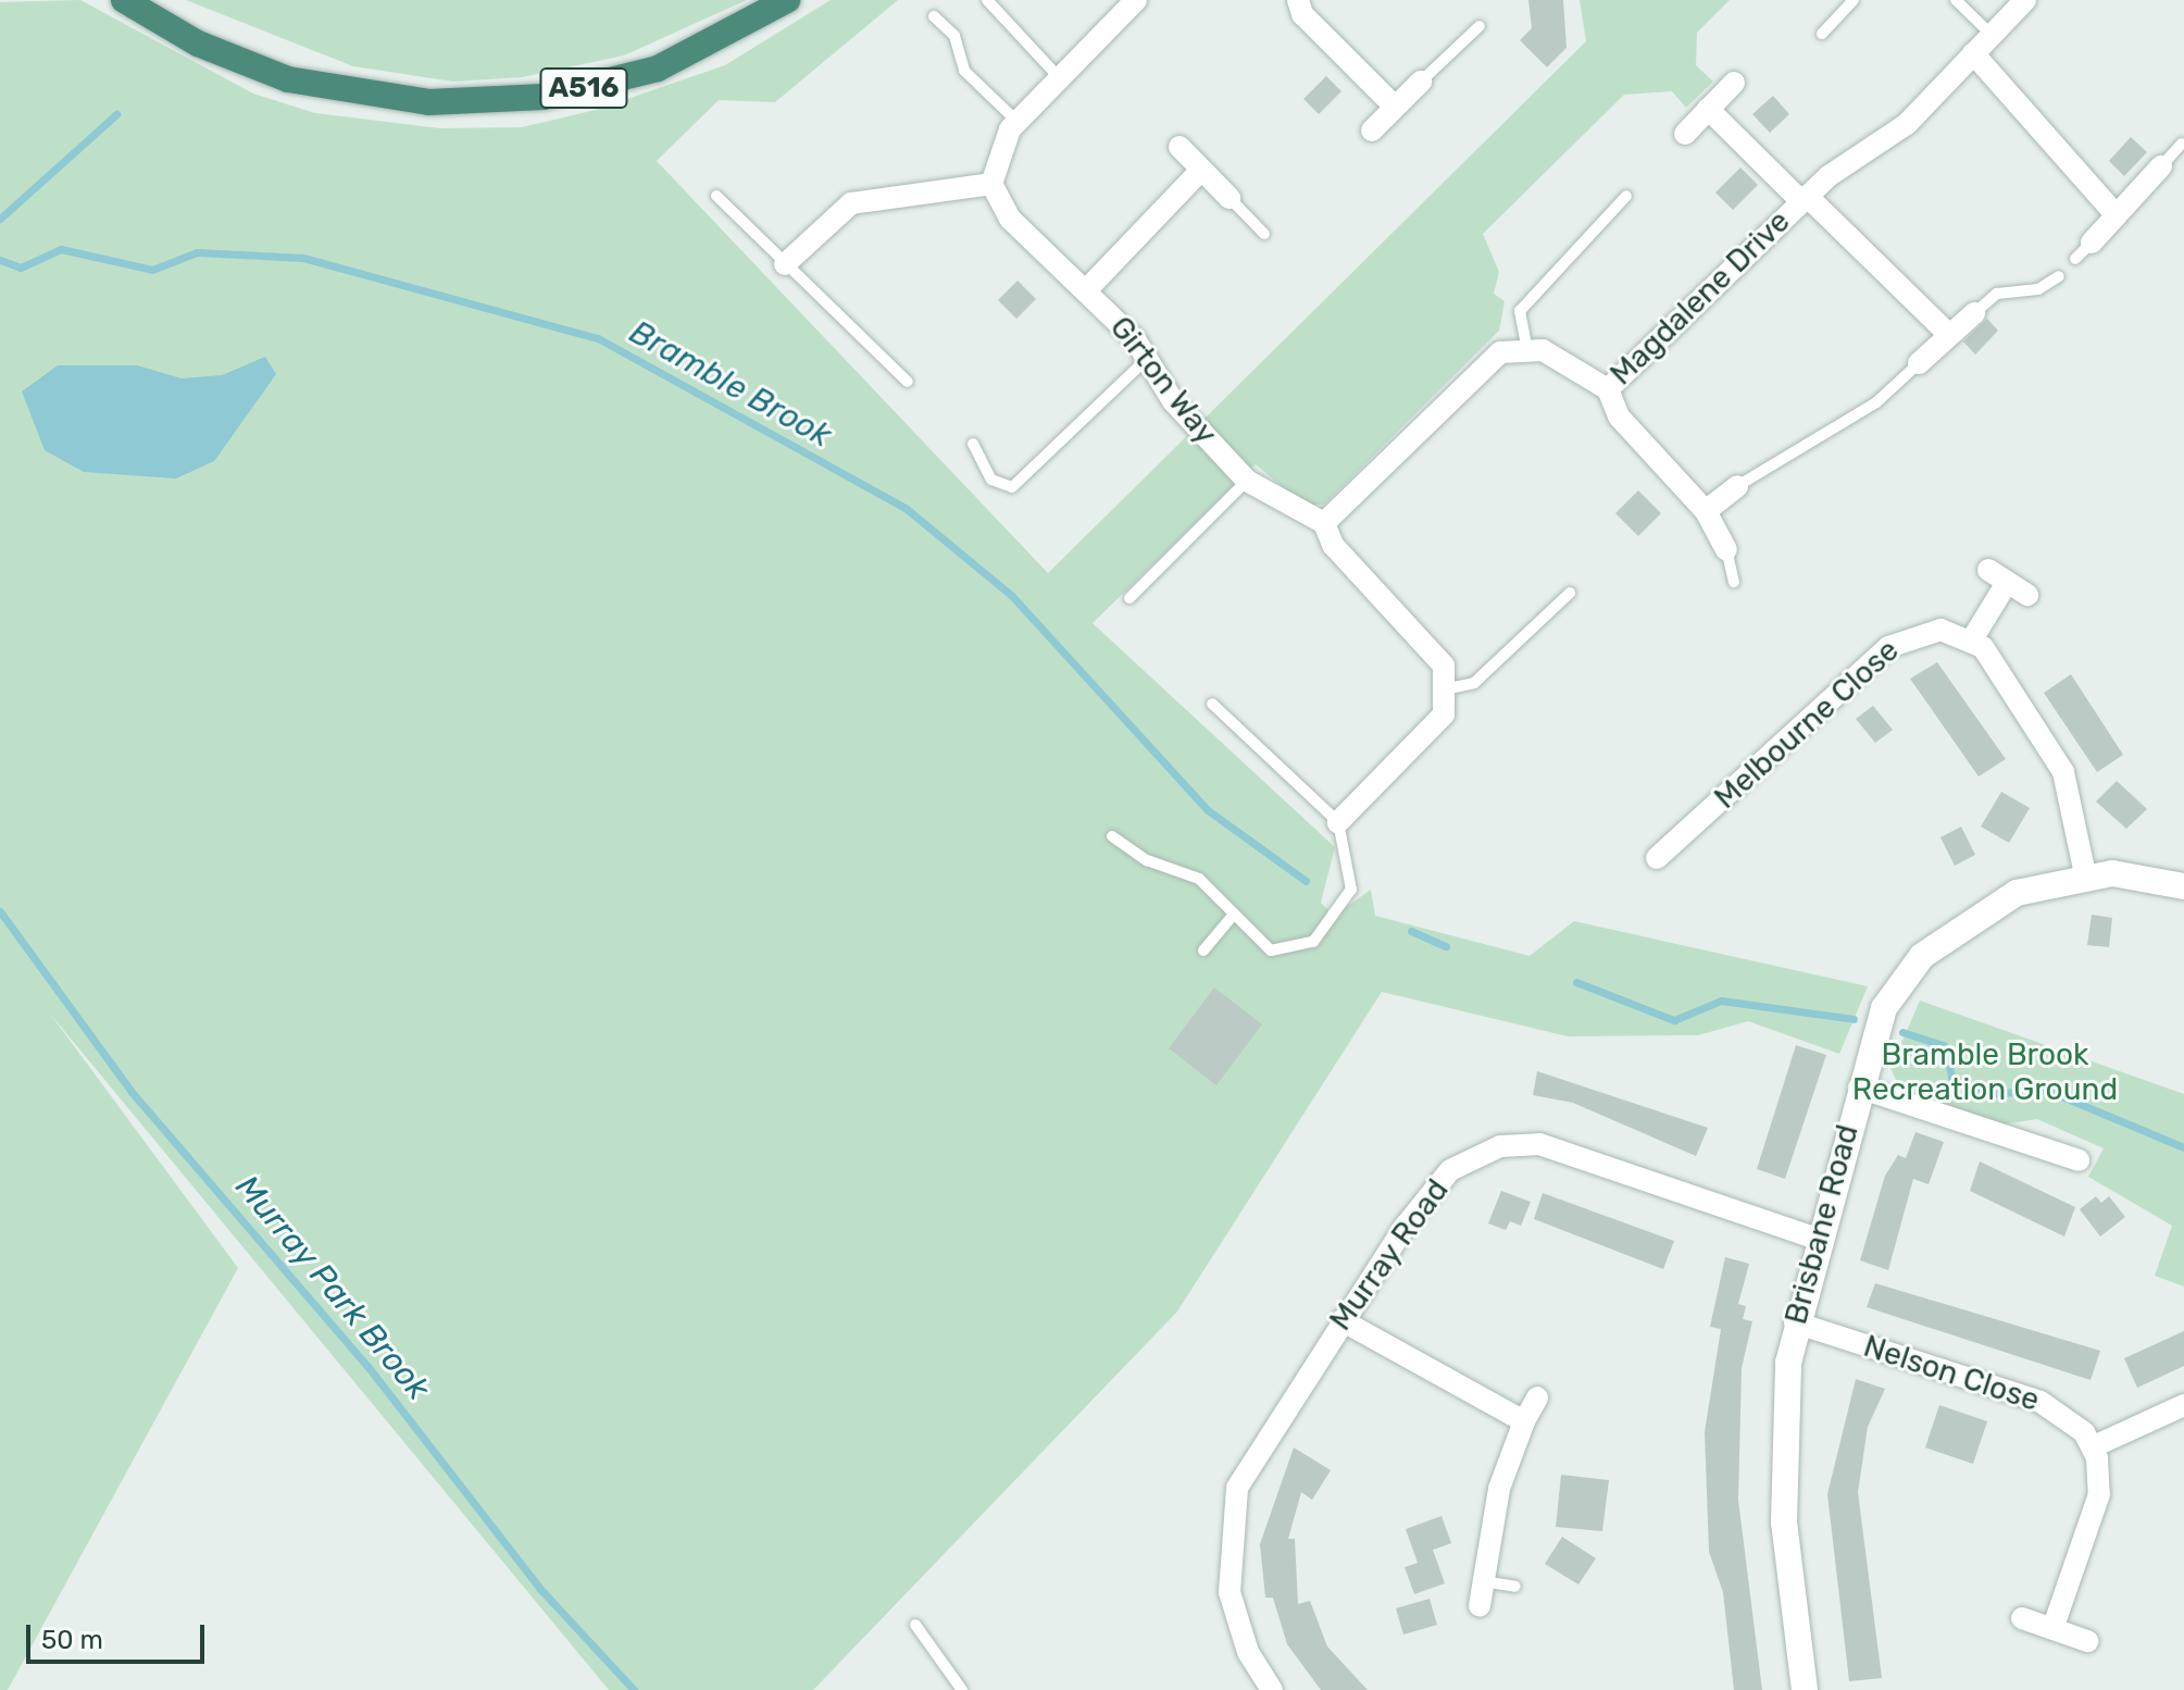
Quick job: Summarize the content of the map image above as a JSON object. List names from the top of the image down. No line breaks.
{"streets":{"highway":["A516"],"street":["Magdalene Drive","Girton Way","Melbourne Close","Brisbane Road","Murray Road","Nelson Close"]},"crossings":[["Brisbane Road","Murray Road"],["Brisbane Road","Nelson Close"]],"water":["Bramble Brook","Murray Park Brook"],"parks":["Bramble Brook Recreation Ground"],"scale_bar":"50 m"}
